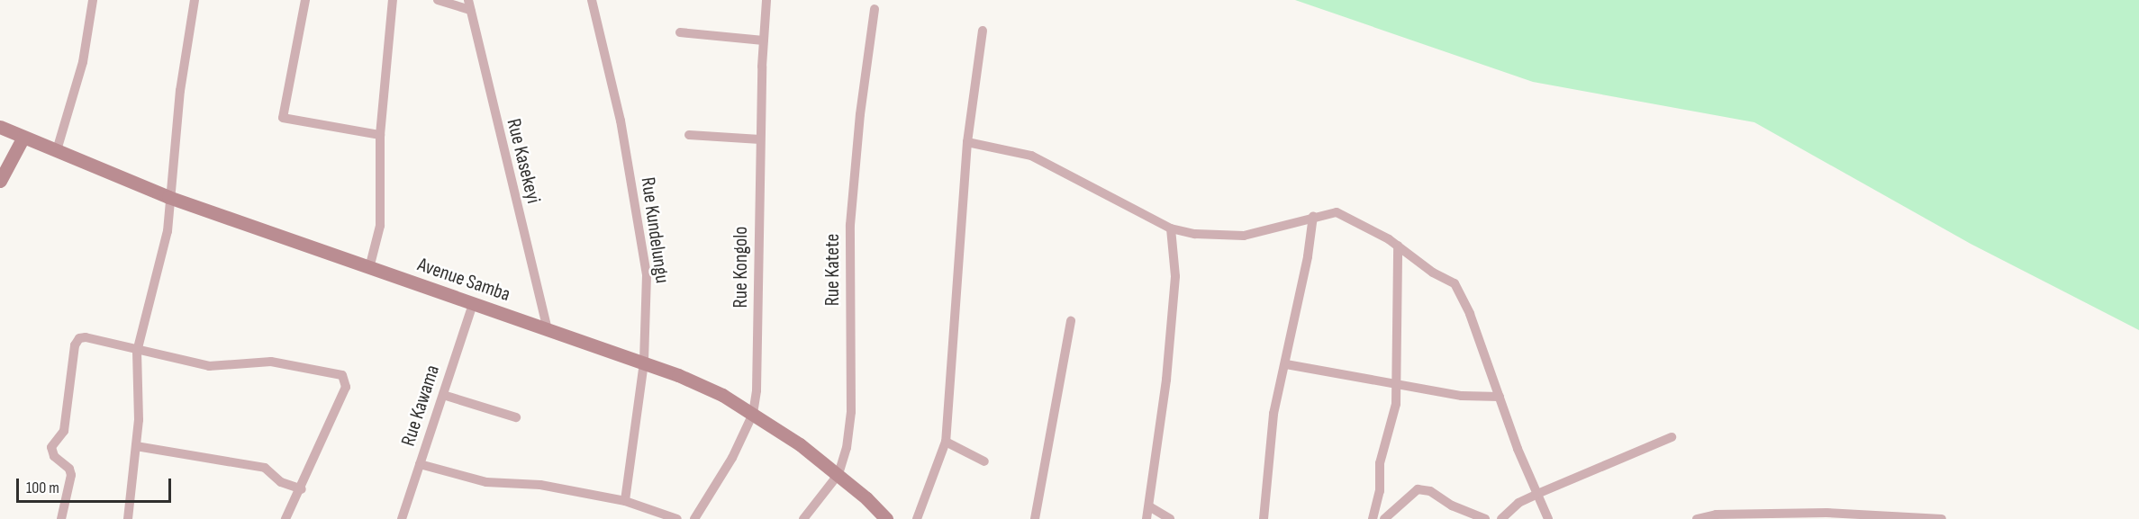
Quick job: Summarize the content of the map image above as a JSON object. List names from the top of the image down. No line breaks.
{"streets":{"street":["Rue Kasekeyi","Rue Kundelungu","Rue Kongolo","Rue Katete","Avenue Samba","Rue Kawama"]},"crossings":[["Rue Kasekeyi","Avenue Samba"],["Rue Kundelungu","Avenue Samba"],["Rue Kongolo","Avenue Samba"],["Rue Katete","Avenue Samba"],["Avenue Samba","Rue Kawama"]],"scale_bar":"100 m"}
